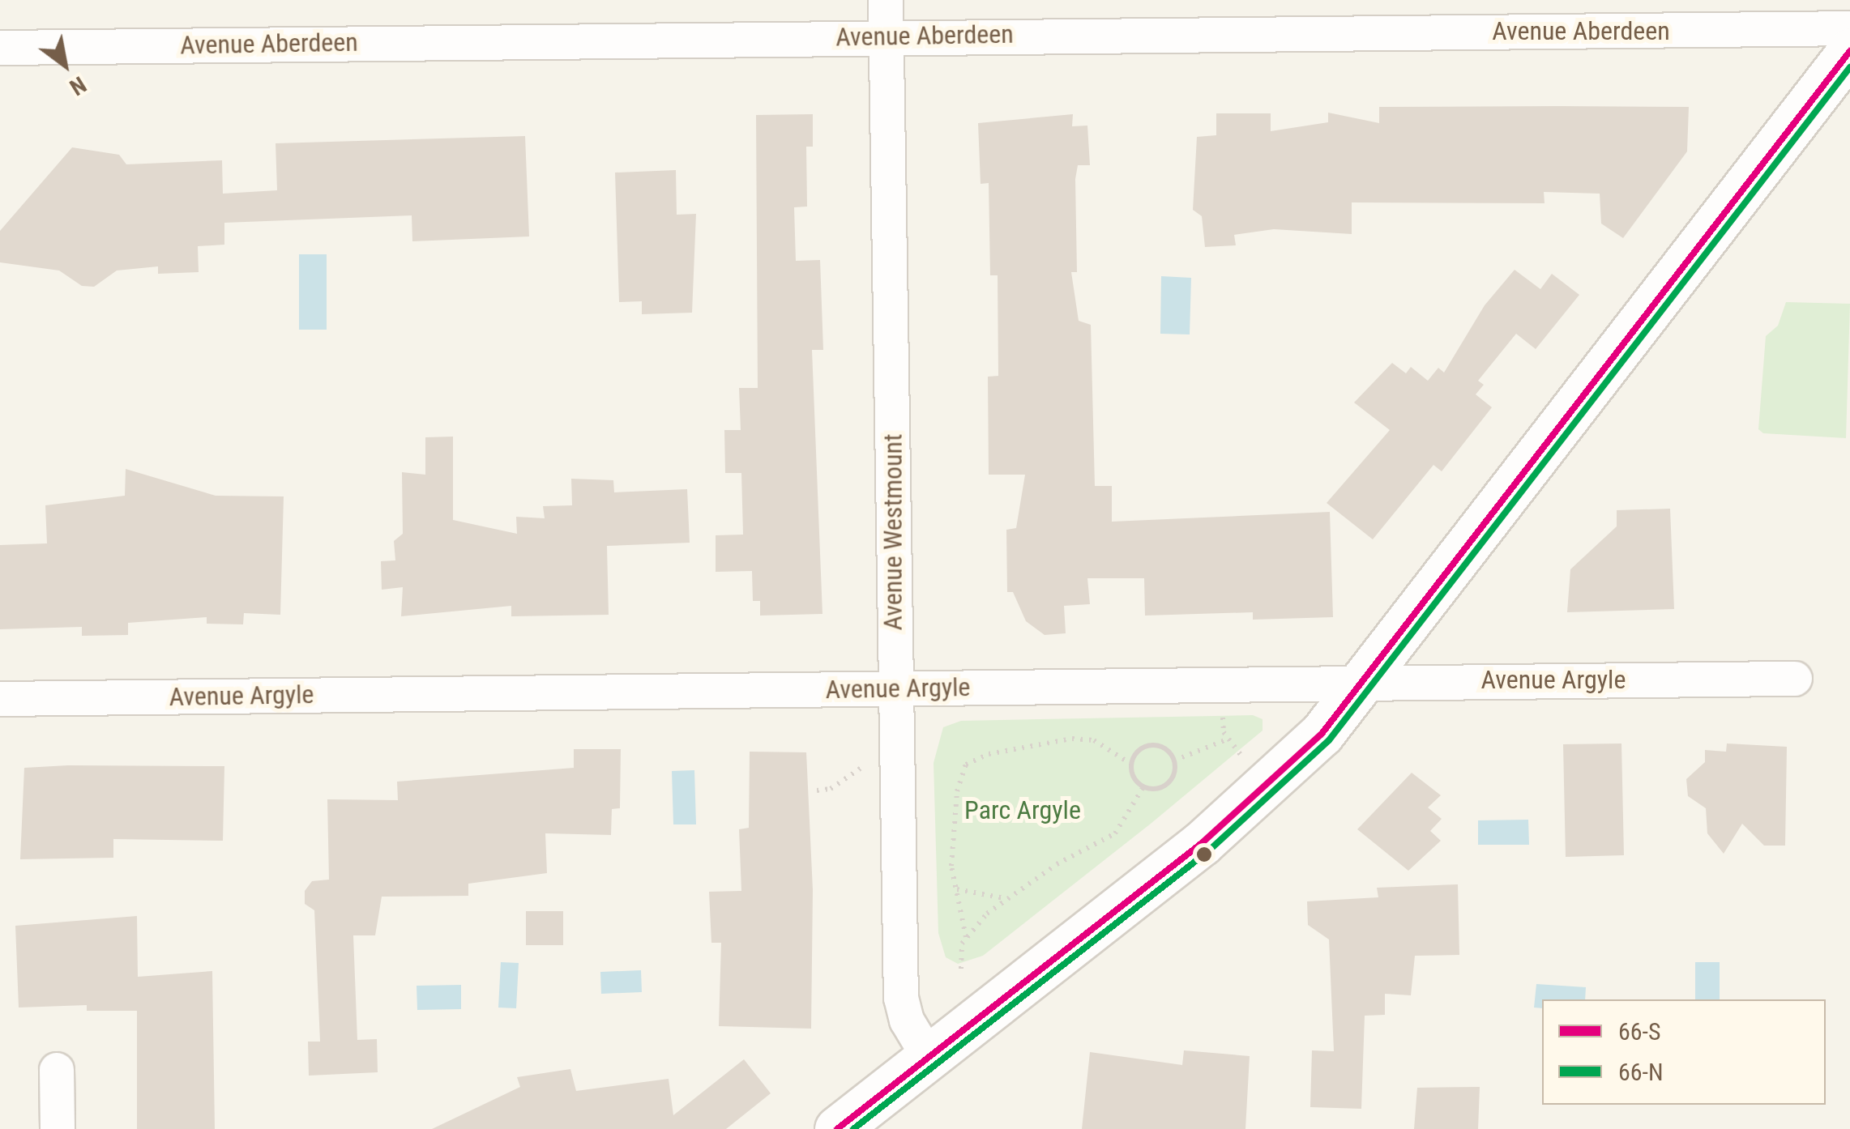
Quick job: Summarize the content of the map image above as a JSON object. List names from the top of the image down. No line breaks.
{"streets":{"street":["Avenue Aberdeen","Avenue Westmount","Avenue Argyle"]},"crossings":[["Avenue Aberdeen","Avenue Westmount"],["Avenue Westmount","Avenue Argyle"]],"parks":["Parc Argyle"],"lines":["transit line 66-S","transit line 66-N"],"legend":["66-S","66-N"],"north":"bottom right"}
